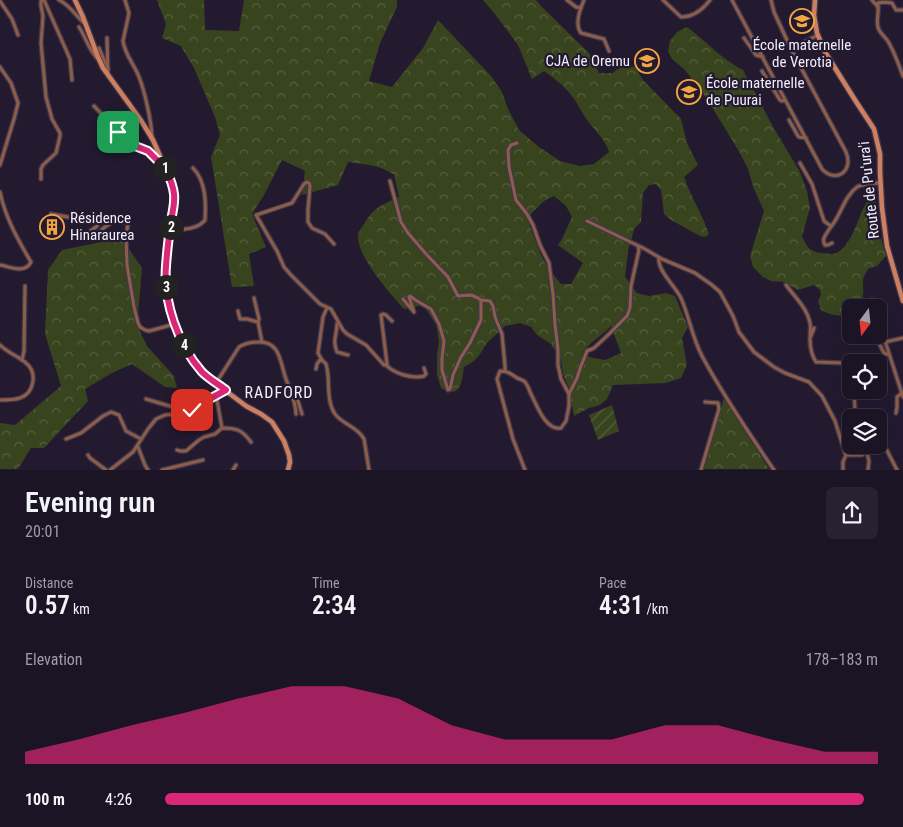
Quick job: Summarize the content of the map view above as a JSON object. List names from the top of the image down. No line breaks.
{"streets":{"main road":["Route de Pu'ura'i"]},"districts":["RADFORD"],"places":{"school or university":["École maternelle de Verotia","CJA de Oremu","École maternelle de Puurai"],"building":["Résidence Hinaraurea"]},"north":"bottom","page":{"pins":["1","2","3","4"],"heading":["Evening run","20:01"],"stats":[["Distance","0.57 km"],["Time","2:34"],["Pace","4:31 /km"]],"chart":["Elevation","178–183 m"],"list":[{"name":"100 m","note":"4:26"}]}}
